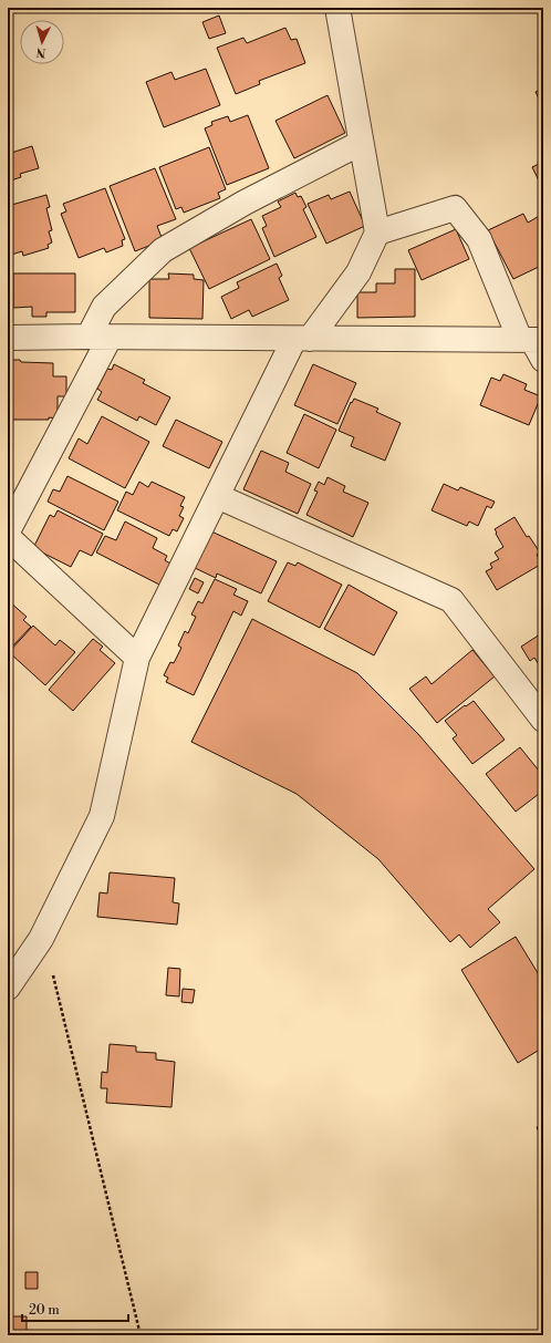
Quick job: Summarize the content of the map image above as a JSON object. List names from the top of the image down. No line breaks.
{"scale_bar":"20 m","north":"bottom"}
